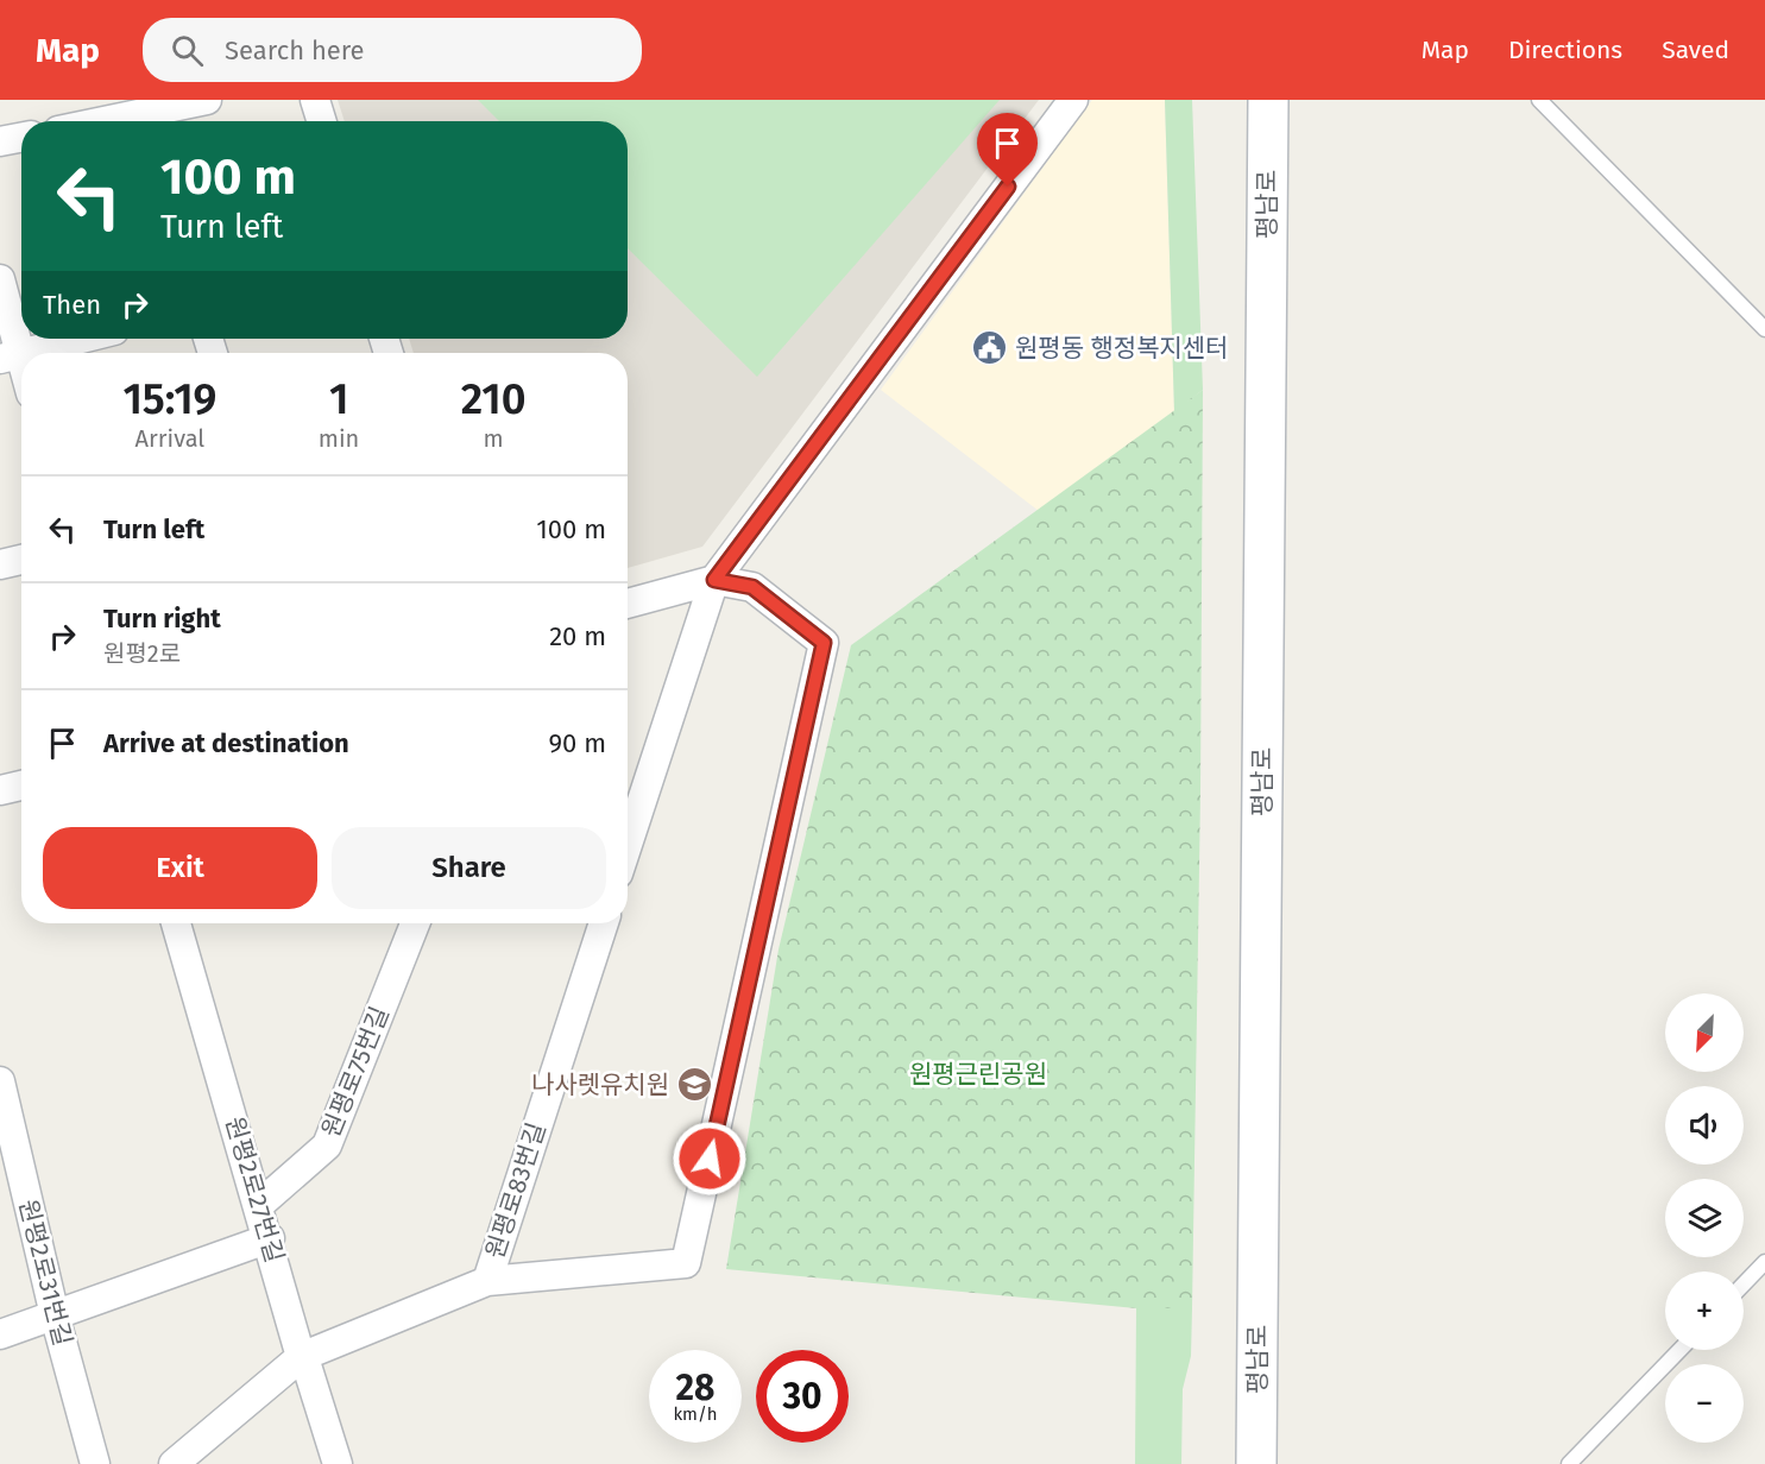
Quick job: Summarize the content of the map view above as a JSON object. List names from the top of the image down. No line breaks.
{"streets":{"street":["평남로","원평로75번길","원평2로27번길","원평로83번길","원평2로31번길"]},"crossings":[["원평로75번길","원평2로27번길"],["원평2로27번길","원평로83번길"]],"parks":["원평근린공원"],"places":{"public building":["원평동 행정복지센터"],"school or university":["나사렛유치원"]},"north":"bottom left","page":{"header":"Map","search":"Search here","nav":["Map","Directions","Saved"],"turn":["100 m","Turn left"],"then":"Then","eta":["15:19","Arrival","1","min","210","m"],"list":[{"name":"Turn left","value":"100 m"},{"name":"Turn right","note":"원평2로","value":"20 m"},{"name":"Arrive at destination","value":"90 m"}],"buttons":["Exit","Share"],"map_buttons":["+","−"],"speed":"28 km/h","limit":"30"}}
